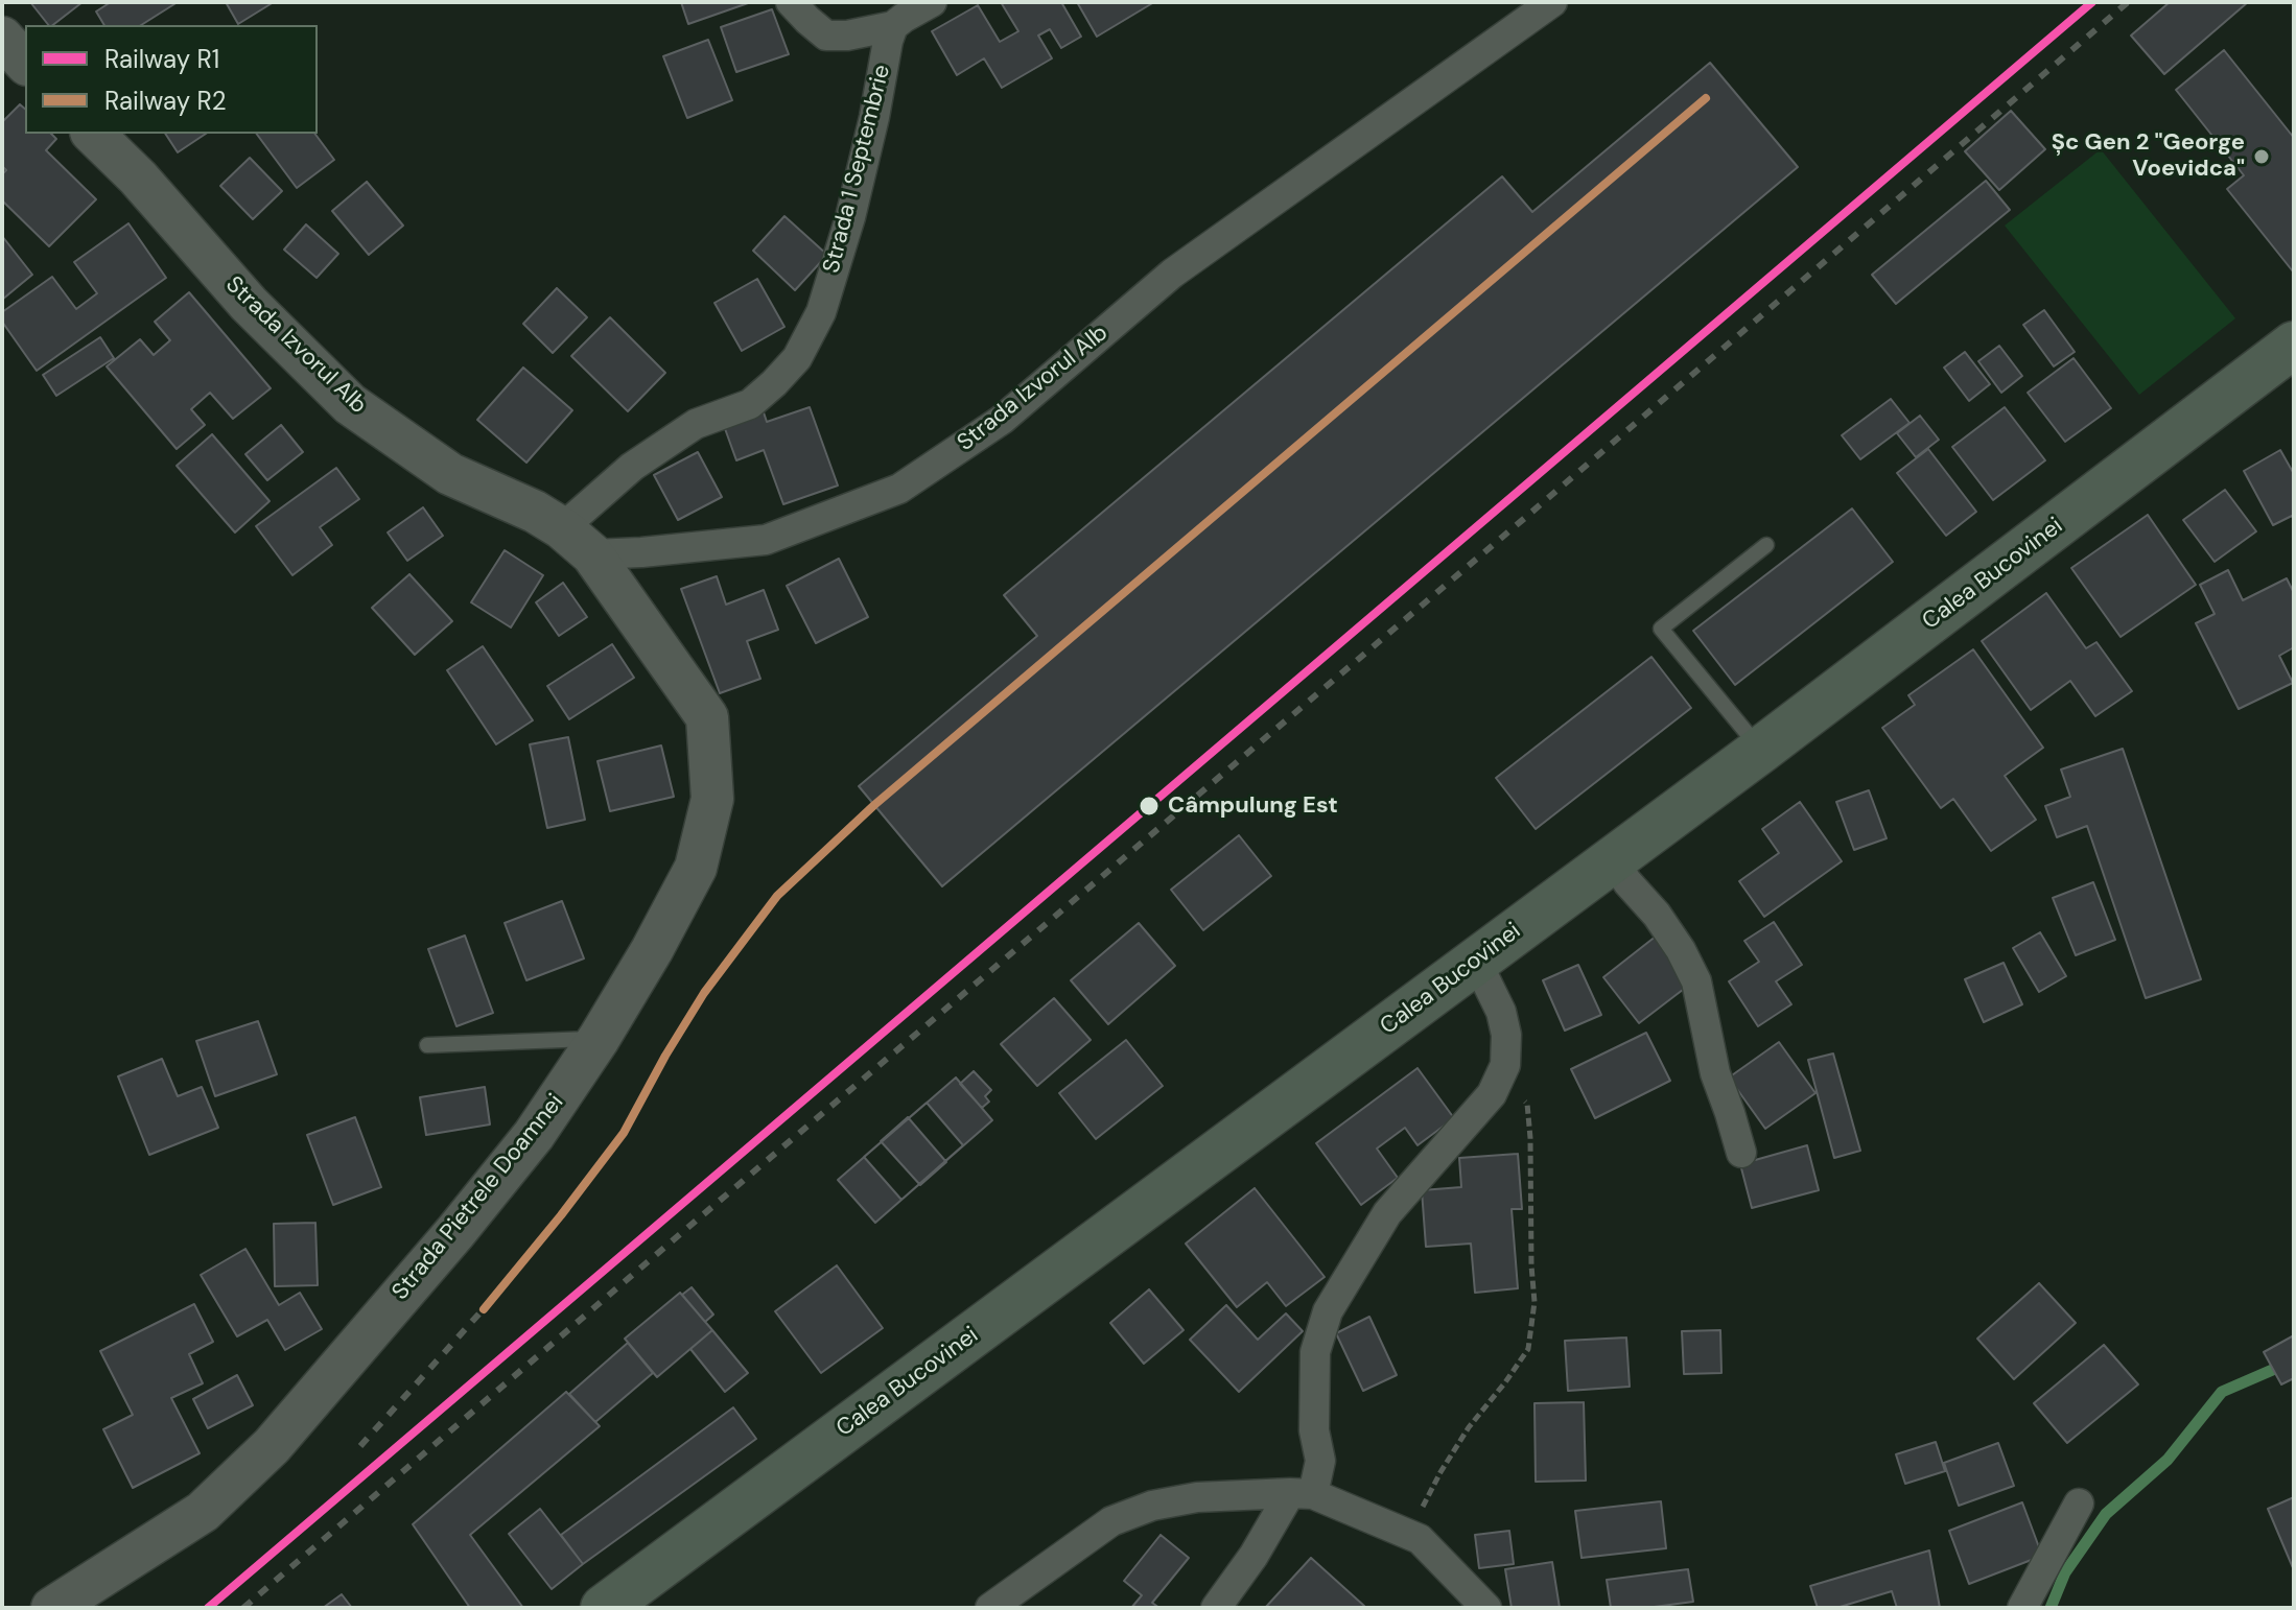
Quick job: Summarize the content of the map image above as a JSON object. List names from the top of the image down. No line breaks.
{"streets":{"highway":["Calea Bucovinei"],"street":["Strada 1 Septembrie","Strada Izvorul Alb","Strada Pietrele Doamnei"]},"crossings":[["Strada 1 Septembrie","Strada Izvorul Alb"],["Strada 1 Septembrie","Strada Pietrele Doamnei"],["Strada Izvorul Alb","Strada Pietrele Doamnei"]],"places":["Șc Gen 2 \"George Voevidca\"","Câmpulung Est"],"lines":["rail line R1","rail line R2"],"legend":["Railway R1","Railway R2"]}
